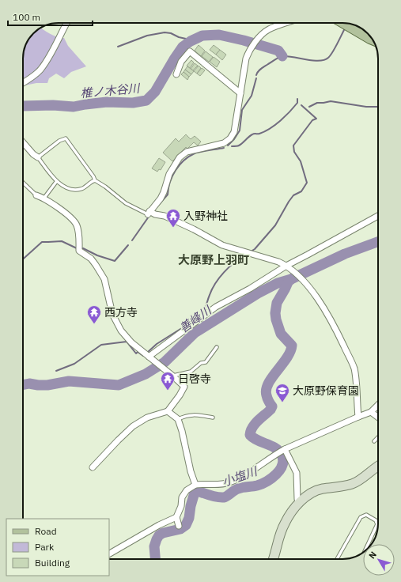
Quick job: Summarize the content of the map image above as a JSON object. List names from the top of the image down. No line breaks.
{"districts":["大原野上羽町"],"water":["椎ノ木谷川","善峰川","小塩川"],"places":{"temple":["入野神社","西方寺","日啓寺"],"school or university":["大原野保育園"]},"legend":["Road","Park","Building"],"scale_bar":"100 m","north":"top left"}
